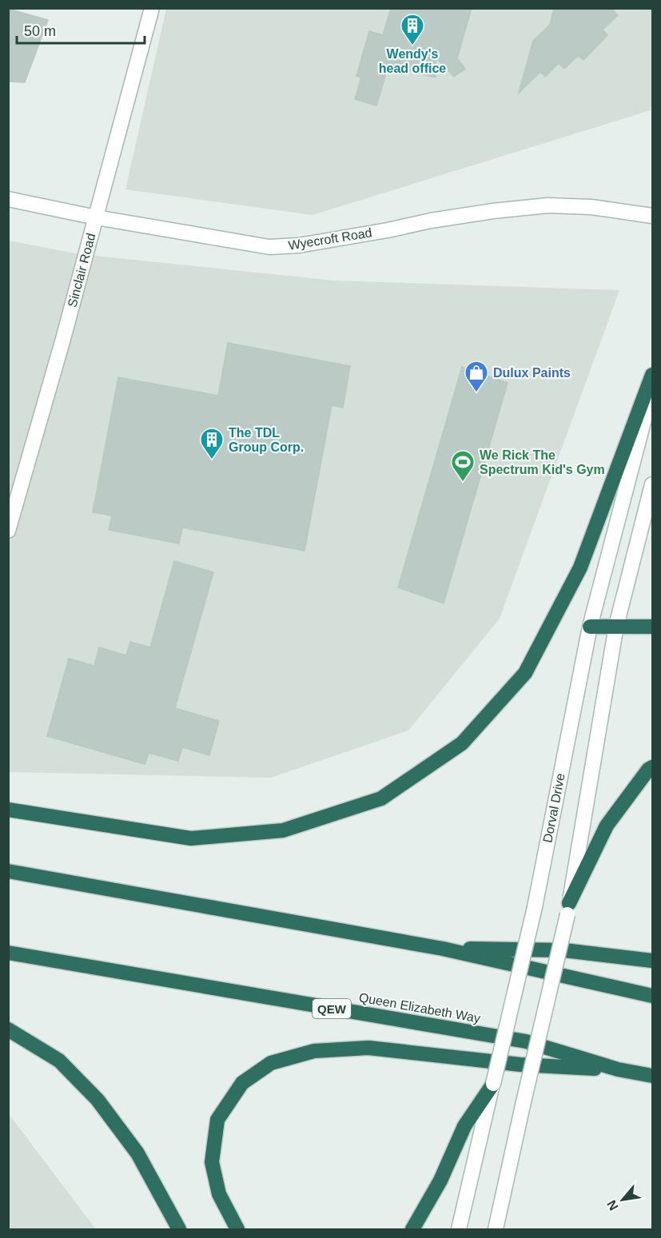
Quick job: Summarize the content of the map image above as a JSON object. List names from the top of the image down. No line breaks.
{"streets":{"highway":["Queen Elizabeth Way","QEW"],"main road":["Wyecroft Road","Sinclair Road","Dorval Drive"]},"crossings":[["Wyecroft Road","Sinclair Road"]],"places":{"building":["Wendy's head office","The TDL Group Corp."],"shop":["Dulux Paints"],"sports":["We Rick The Spectrum Kid's Gym"]},"scale_bar":"50 m","north":"bottom left"}
